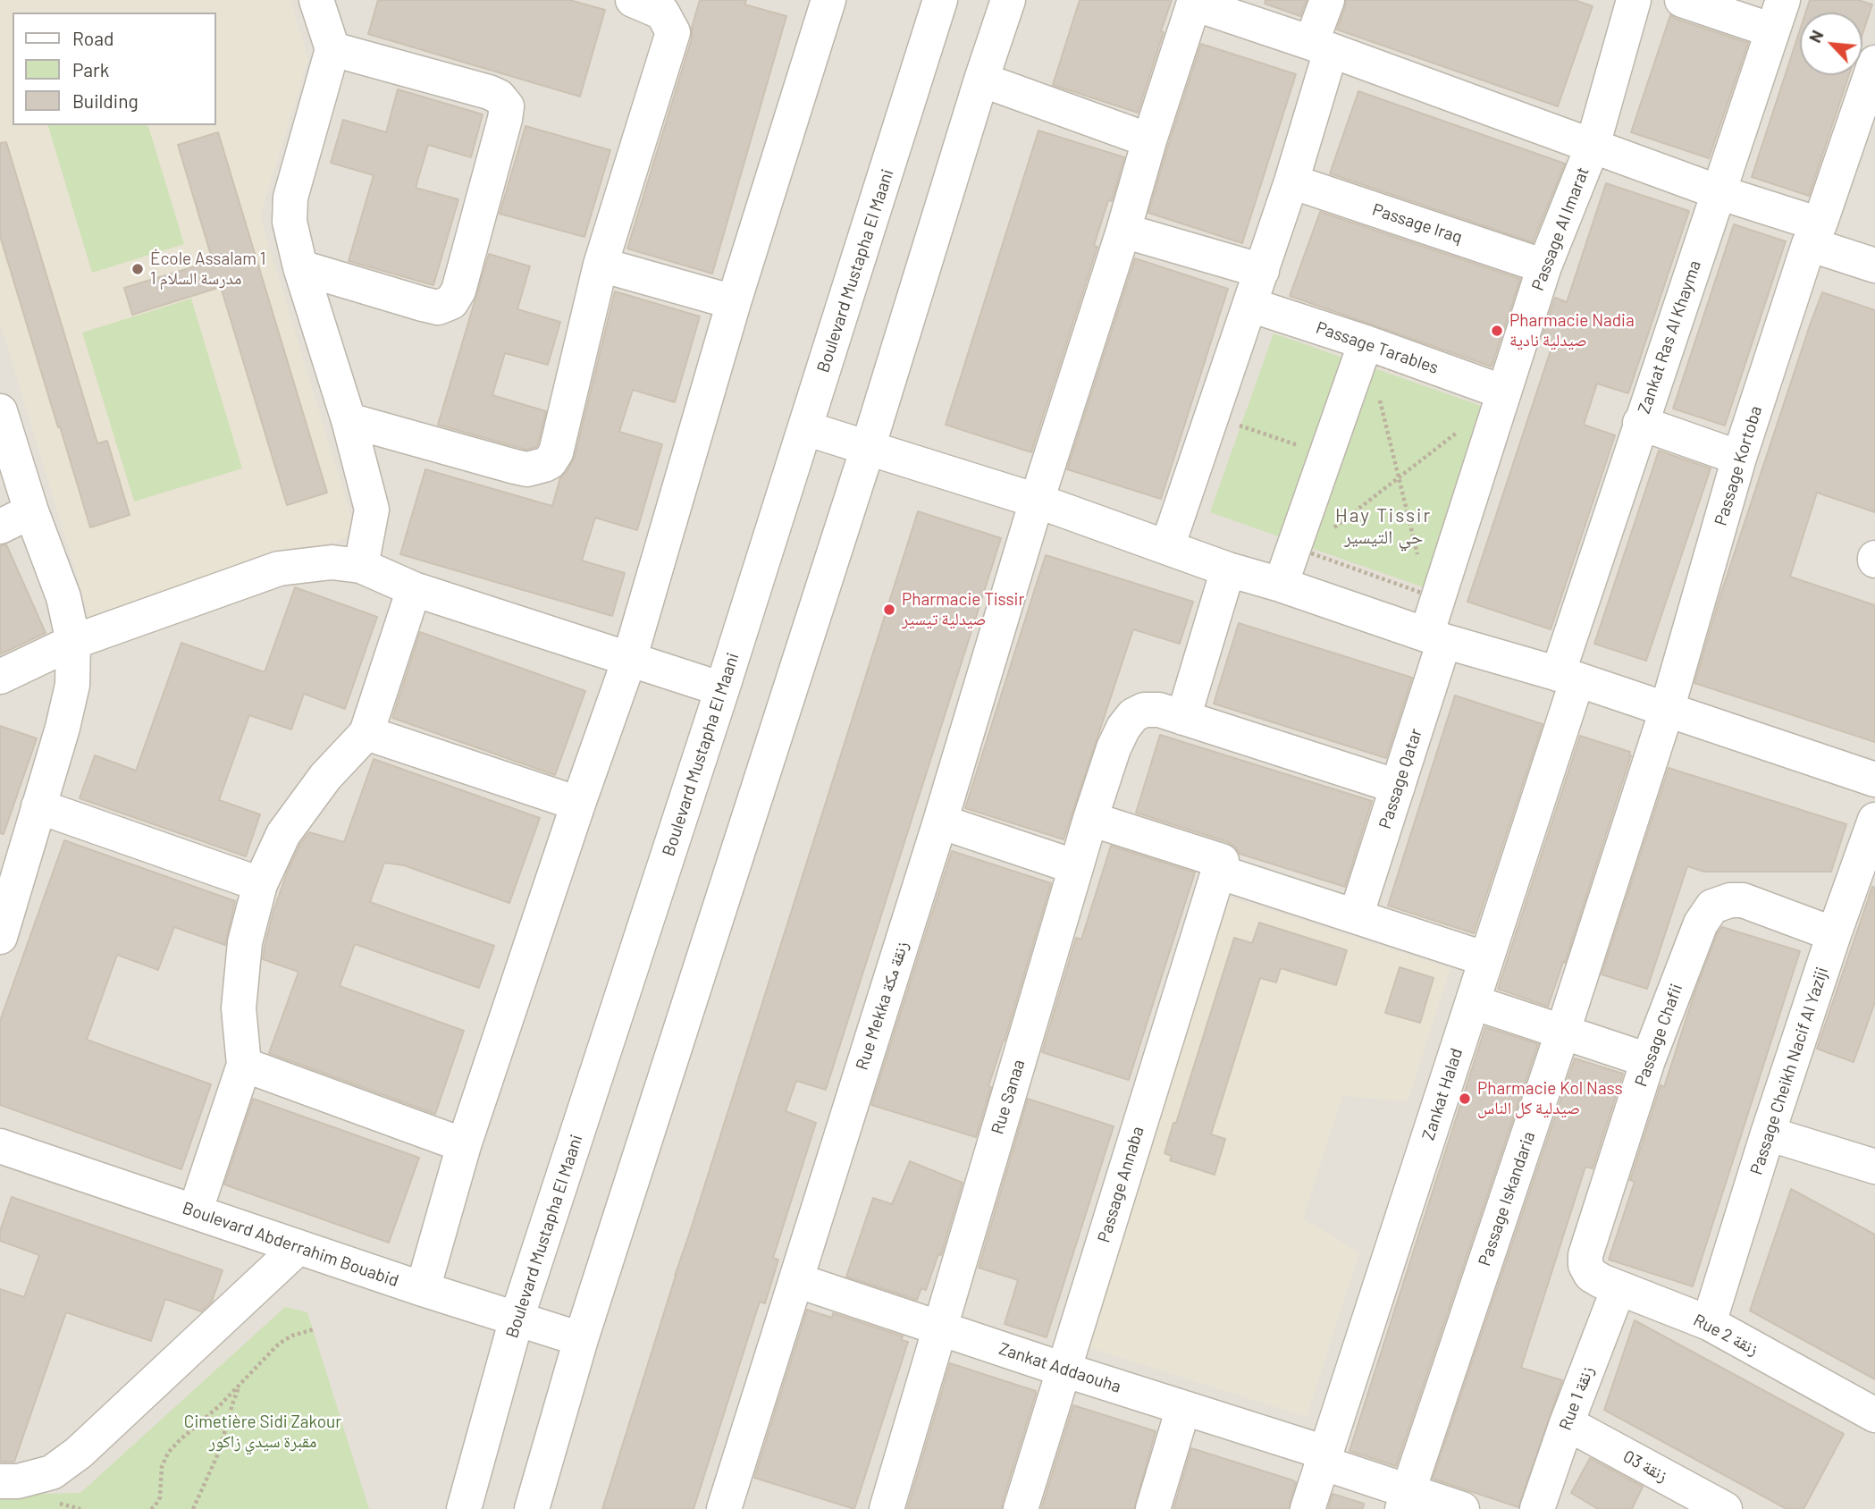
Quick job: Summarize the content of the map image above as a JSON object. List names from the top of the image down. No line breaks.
{"streets":{"street":["Passage Iraq","Passage Al Imarat","Boulevard Mustapha El Maani","Zankat Ras Al Khayma","Passage Tarables","Passage Kortoba","Passage Qatar","Rue Mekka زنقة مكة","Passage Chafii","Passage Cheikh Nacif Al Yaziji","Zankat Halad","Rue Sanaa","Passage Annaba","Passage Iskandaria","Boulevard Abderrahim Bouabid","Rue 2 زنقة","Zankat Addaouha","Rue 1 زنقة","زنقة 03"]},"crossings":[["Passage Iraq","Passage Al Imarat"],["Passage Al Imarat","Passage Tarables"],["Passage Al Imarat","Passage Qatar"],["Boulevard Mustapha El Maani","Boulevard Abderrahim Bouabid"],["Zankat Ras Al Khayma","Zankat Halad"],["Passage Kortoba","Passage Iskandaria"],["Rue Mekka زنقة مكة","Zankat Addaouha"],["Passage Chafii","Passage Cheikh Nacif Al Yaziji"],["Passage Chafii","Rue 2 زنقة"],["Passage Cheikh Nacif Al Yaziji","Rue 2 زنقة"],["Zankat Halad","Zankat Addaouha"],["Rue Sanaa","Zankat Addaouha"],["Passage Annaba","Zankat Addaouha"],["Passage Iskandaria","Zankat Addaouha"],["Rue 2 زنقة","Rue 1 زنقة"],["Rue 1 زنقة","زنقة 03"]],"districts":["Hay Tissir حي التيسير"],"parks":["Cimetière Sidi Zakour مقبرة سيدي زاكور"],"places":["École Assalam 1 مدرسة السلام 1","Pharmacie Nadia صيدلية نادية","Pharmacie Tissir صيدلية تيسير","Pharmacie Kol Nass صيدلية كل الناس"],"legend":["Road","Park","Building"],"north":"top left"}
